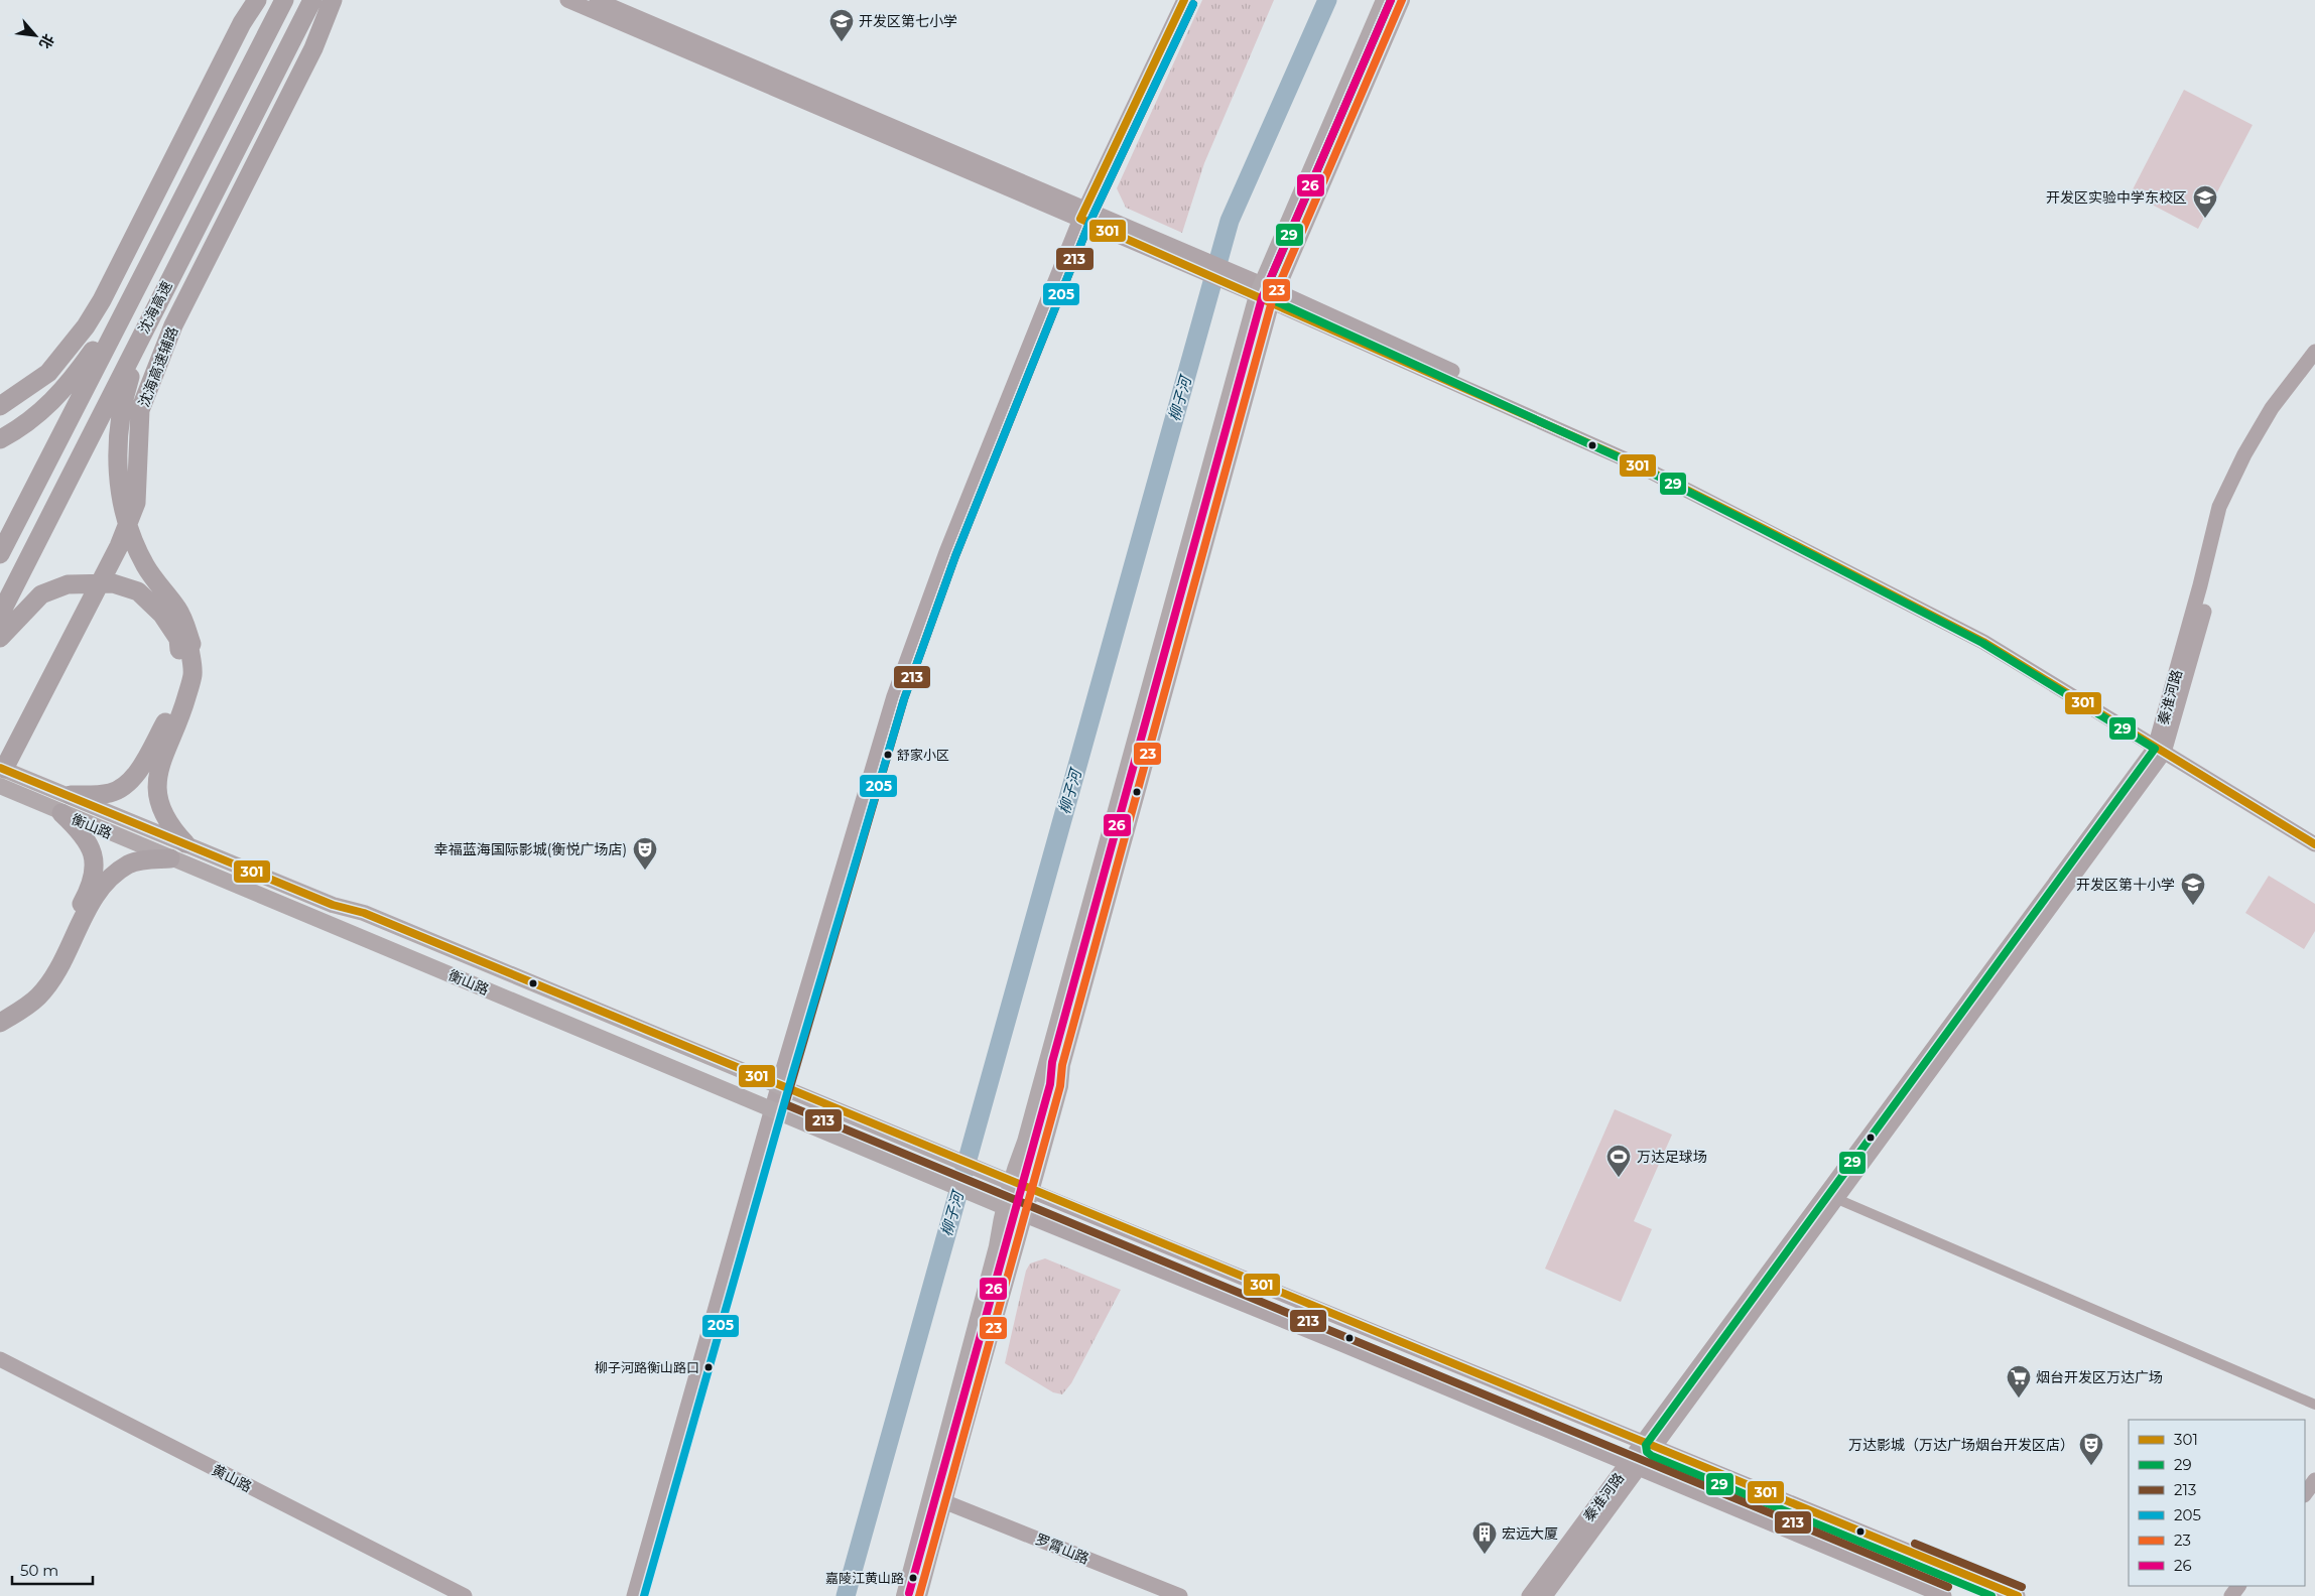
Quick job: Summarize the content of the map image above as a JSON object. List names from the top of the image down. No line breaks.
{"streets":{"highway":["沈海高速","沈海高速辅路"],"main road":["衡山路"],"street":["秦淮河路","黄山路","罗霄山路"]},"crossings":[["沈海高速辅路","衡山路"]],"water":["柳子河"],"places":{"school or university":["开发区第七小学","开发区实验中学东校区","开发区第十小学"],"other":["舒家小区","柳子河路衡山路口","嘉陵江黄山路"],"theatre":["幸福蓝海国际影城(衡悦广场店)","万达影城（万达广场烟台开发区店）"],"sports":["万达足球场"],"supermarket":["烟台开发区万达广场"],"building":["宏远大厦"]},"lines":["transit line 301","transit line 29","transit line 23","transit line 26","transit line 213","transit line 205"],"legend":["301","29","213","205","23","26"],"scale_bar":"50 m","north":"bottom right"}
